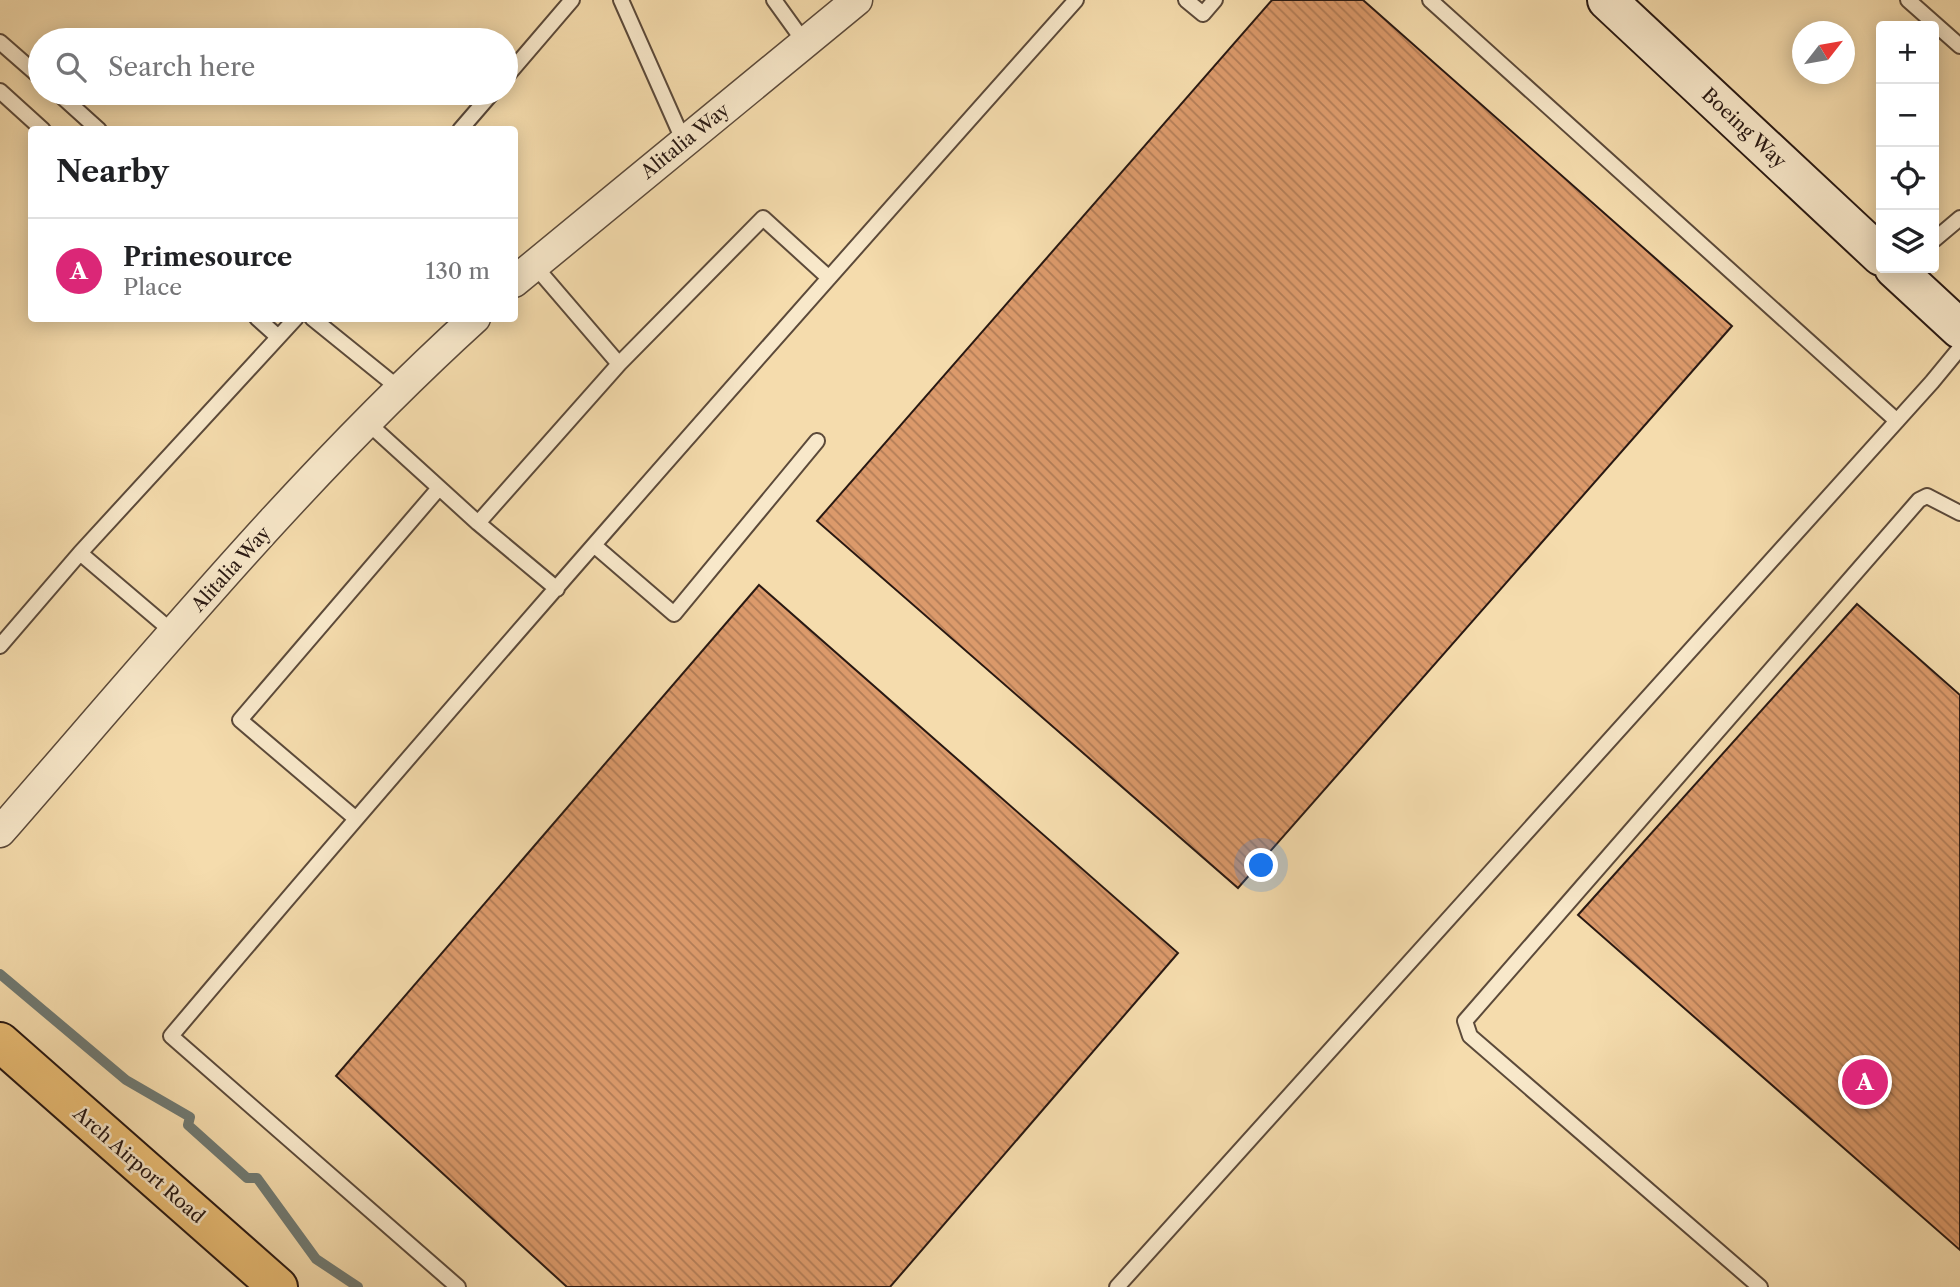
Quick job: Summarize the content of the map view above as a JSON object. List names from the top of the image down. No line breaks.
{"streets":{"main road":["Arch Airport Road"],"street":["Boeing Way","Alitalia Way"]},"north":"top right","page":{"map_buttons":["+","−"],"search":"Search here","heading":"Nearby","list":[{"mark":"A","name":"Primesource","note":"Place","value":"130 m"}],"pins":"A"}}
